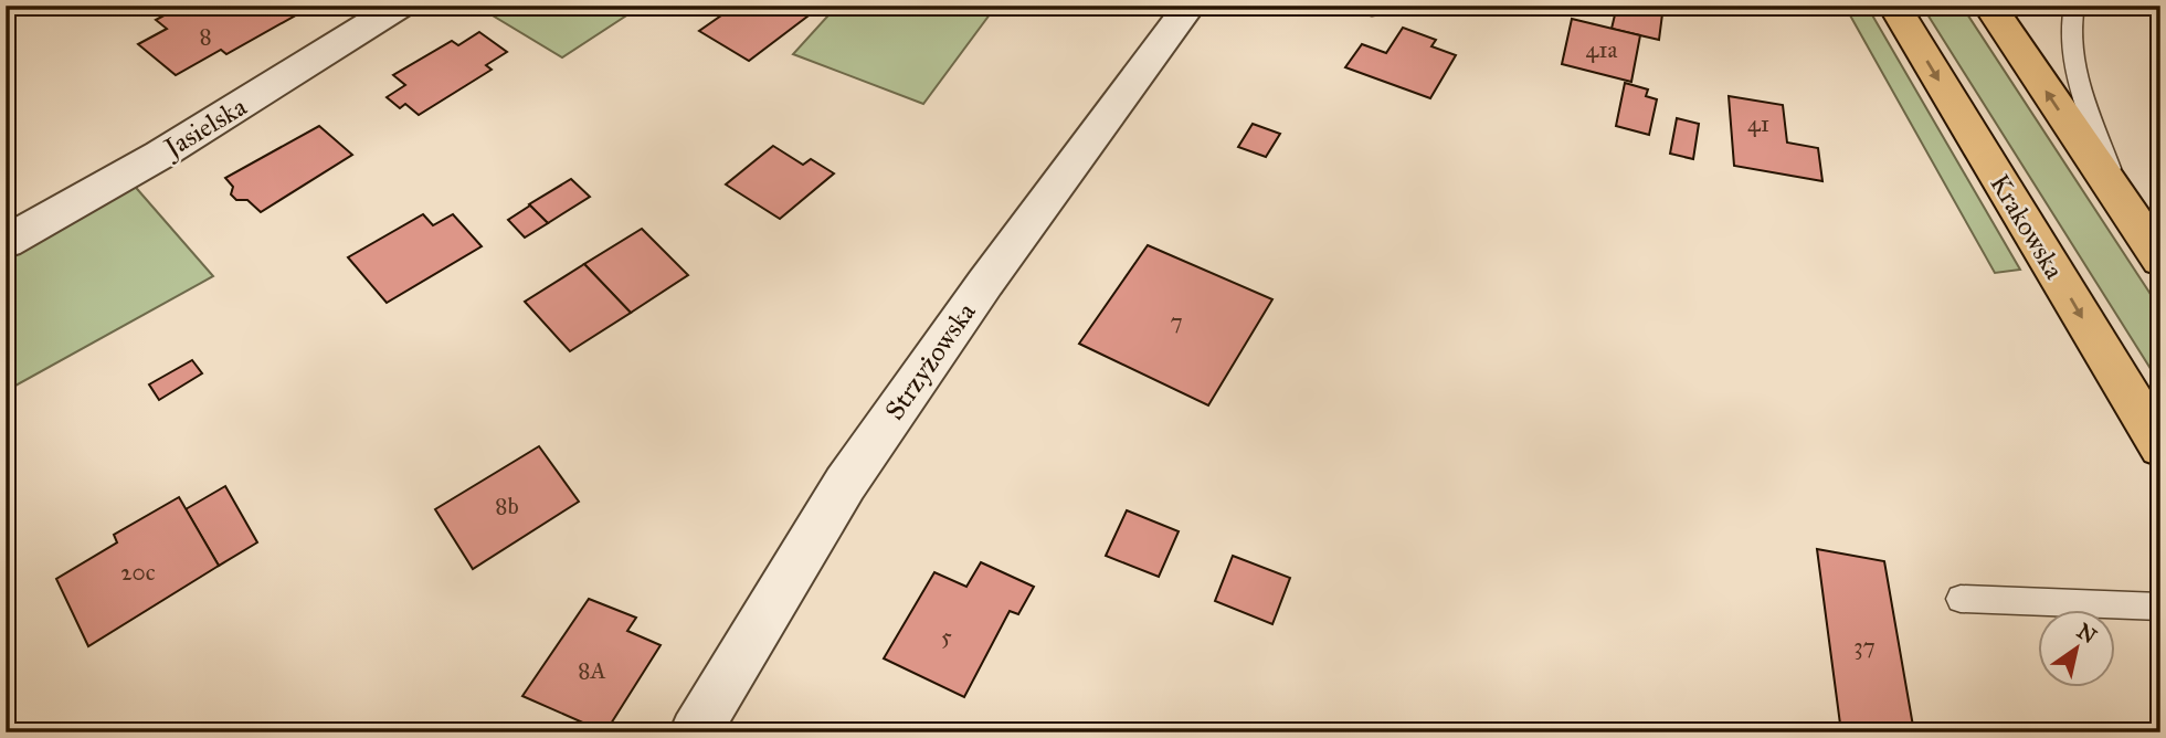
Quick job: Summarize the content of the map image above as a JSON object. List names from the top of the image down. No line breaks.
{"streets":{"main road":["Krakowska"],"street":["Jasielska","Strzyżowska"]},"house_numbers":["8","41a","41","7","8b","20c","5","37","8A"],"north":"top right"}
